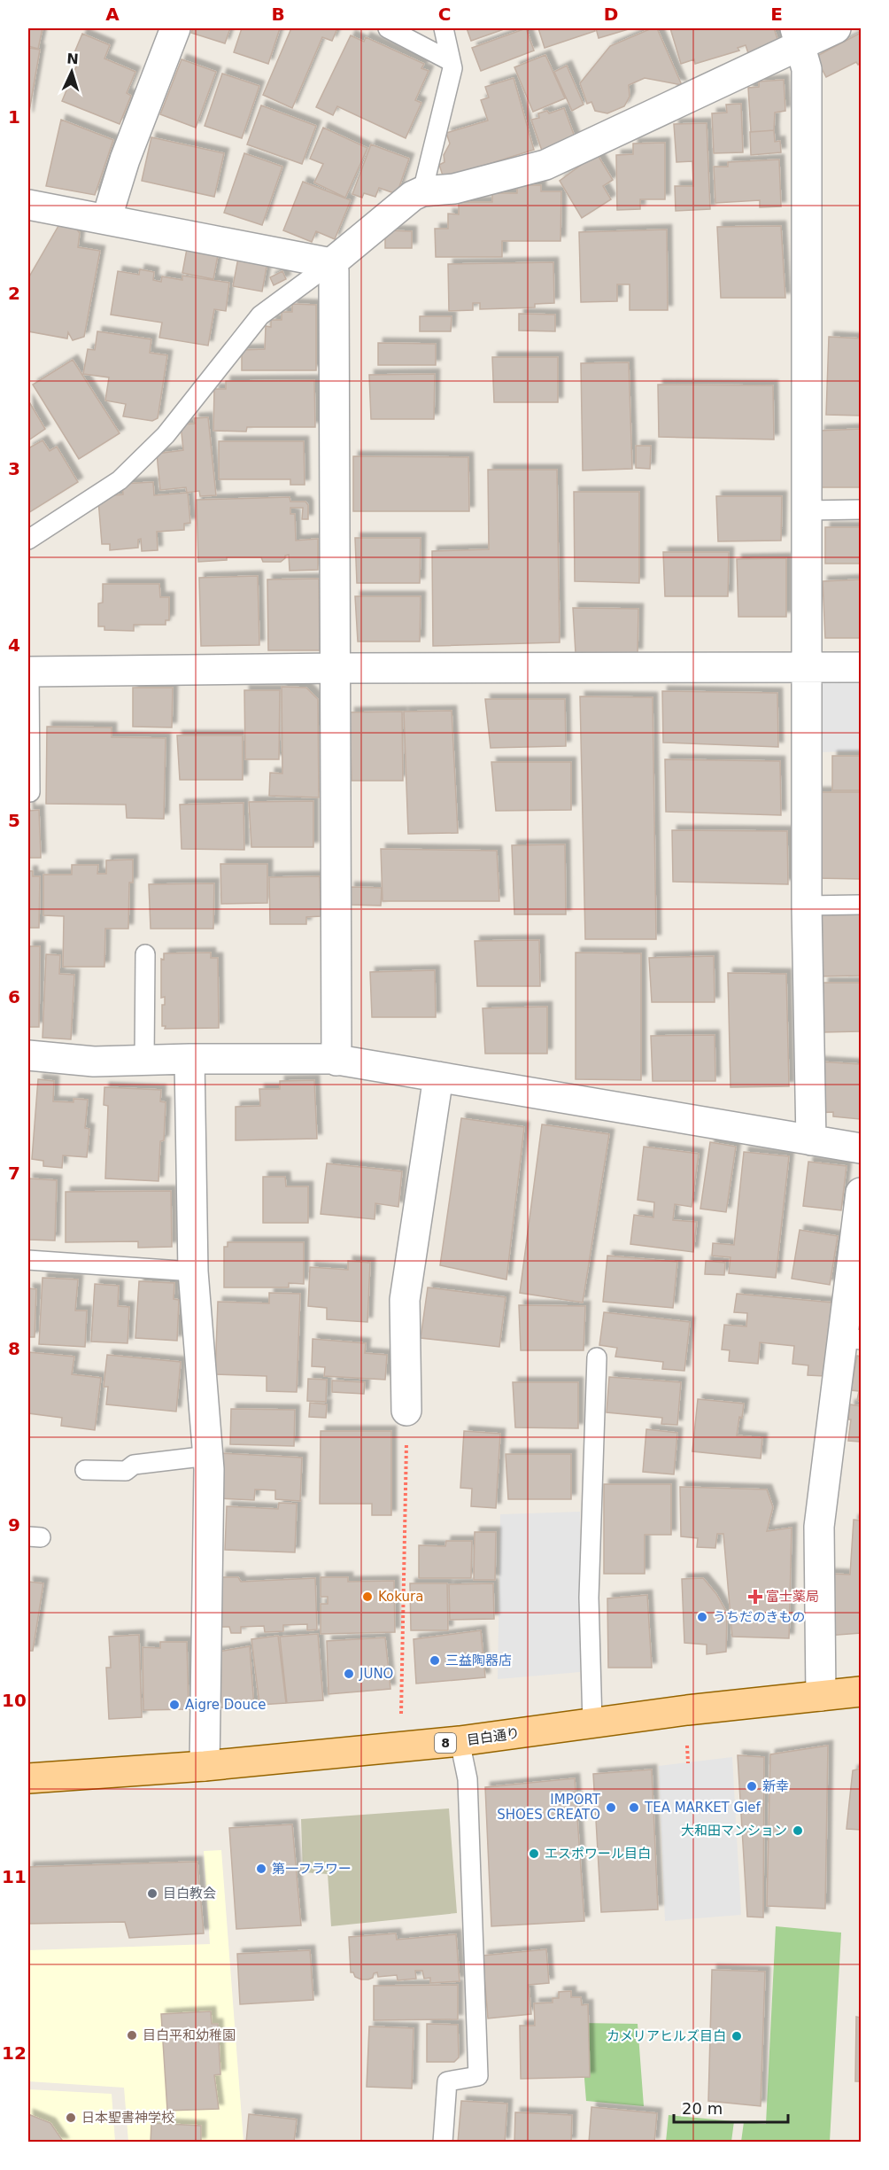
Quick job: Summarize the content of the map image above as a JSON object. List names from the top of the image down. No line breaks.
{"streets":{"main road":["目白通り","8"]},"places":{"other":["Kokura","うちだのきもの","三益陶器店","JUNO","Aigre Douce","新幸","IMPORT SHOES CREATO","TEA MARKET Glef","大和田マンション","エスポワール目白","第一フラワー","目白教会","目白平和幼稚園","カメリアヒルズ目白","日本聖書神学校"],"health":["富士薬局"]},"scale_bar":"20 m","north":"top","grid":{"columns":["A","B","C","D","E"],"rows":["1","2","3","4","5","6","7","8","9","10","11","12"]}}
